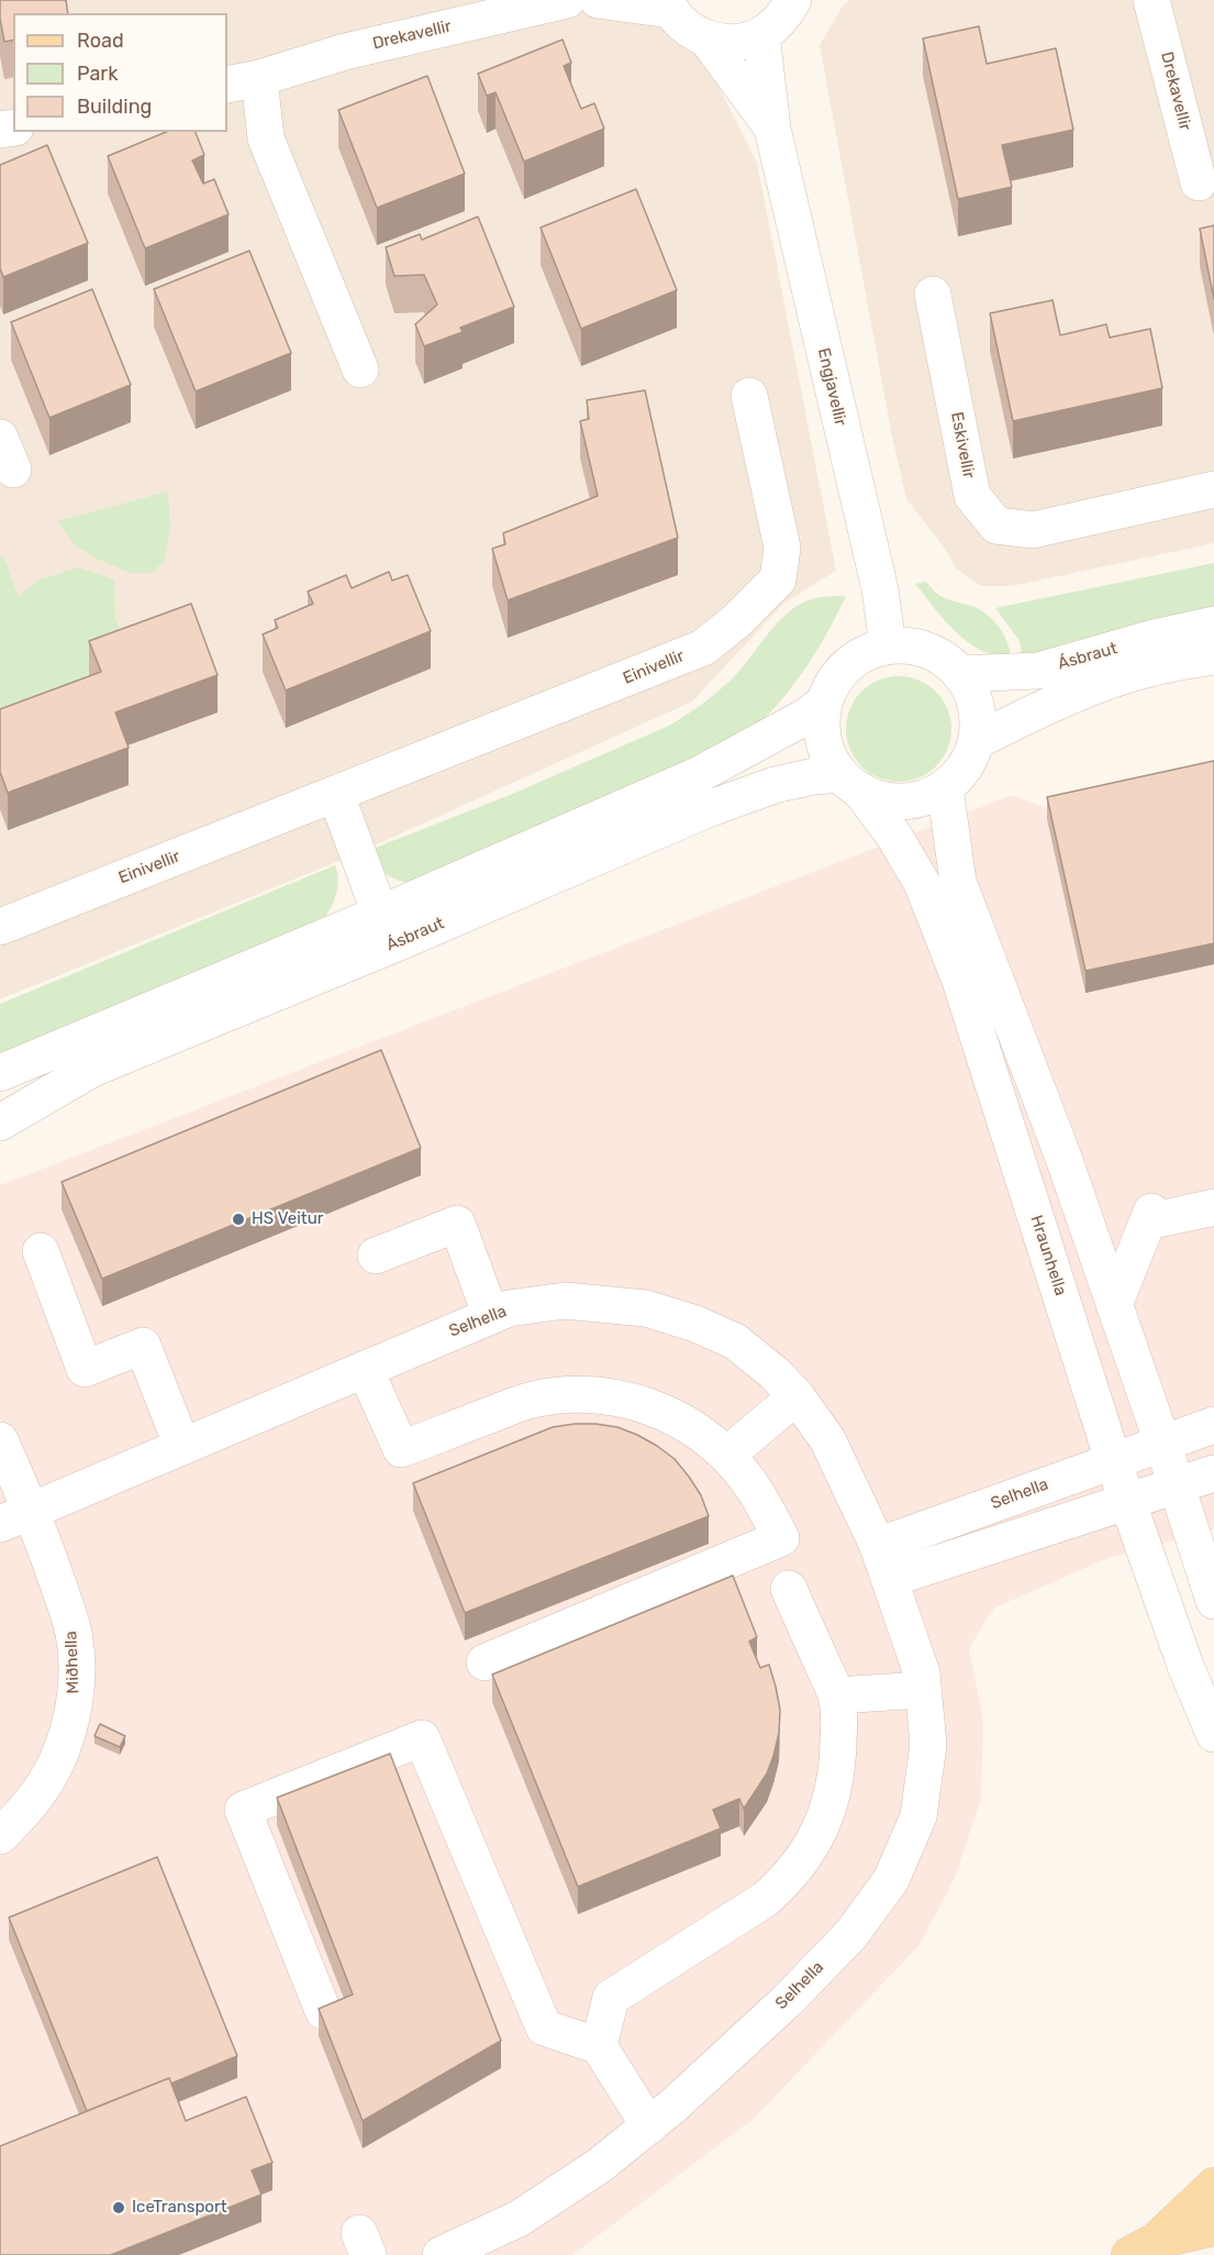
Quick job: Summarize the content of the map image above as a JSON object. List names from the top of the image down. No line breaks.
{"streets":{"street":["Drekavellir","Engjavellir","Eskivellir","Ásbraut","Einivellir","Hraunhella","Selhella","Miðhella"]},"crossings":[["Engjavellir","Ásbraut"],["Engjavellir","Hraunhella"],["Ásbraut","Hraunhella"],["Hraunhella","Selhella"],["Selhella","Miðhella"]],"places":["HS Veitur","IceTransport"],"legend":["Road","Park","Building"]}
